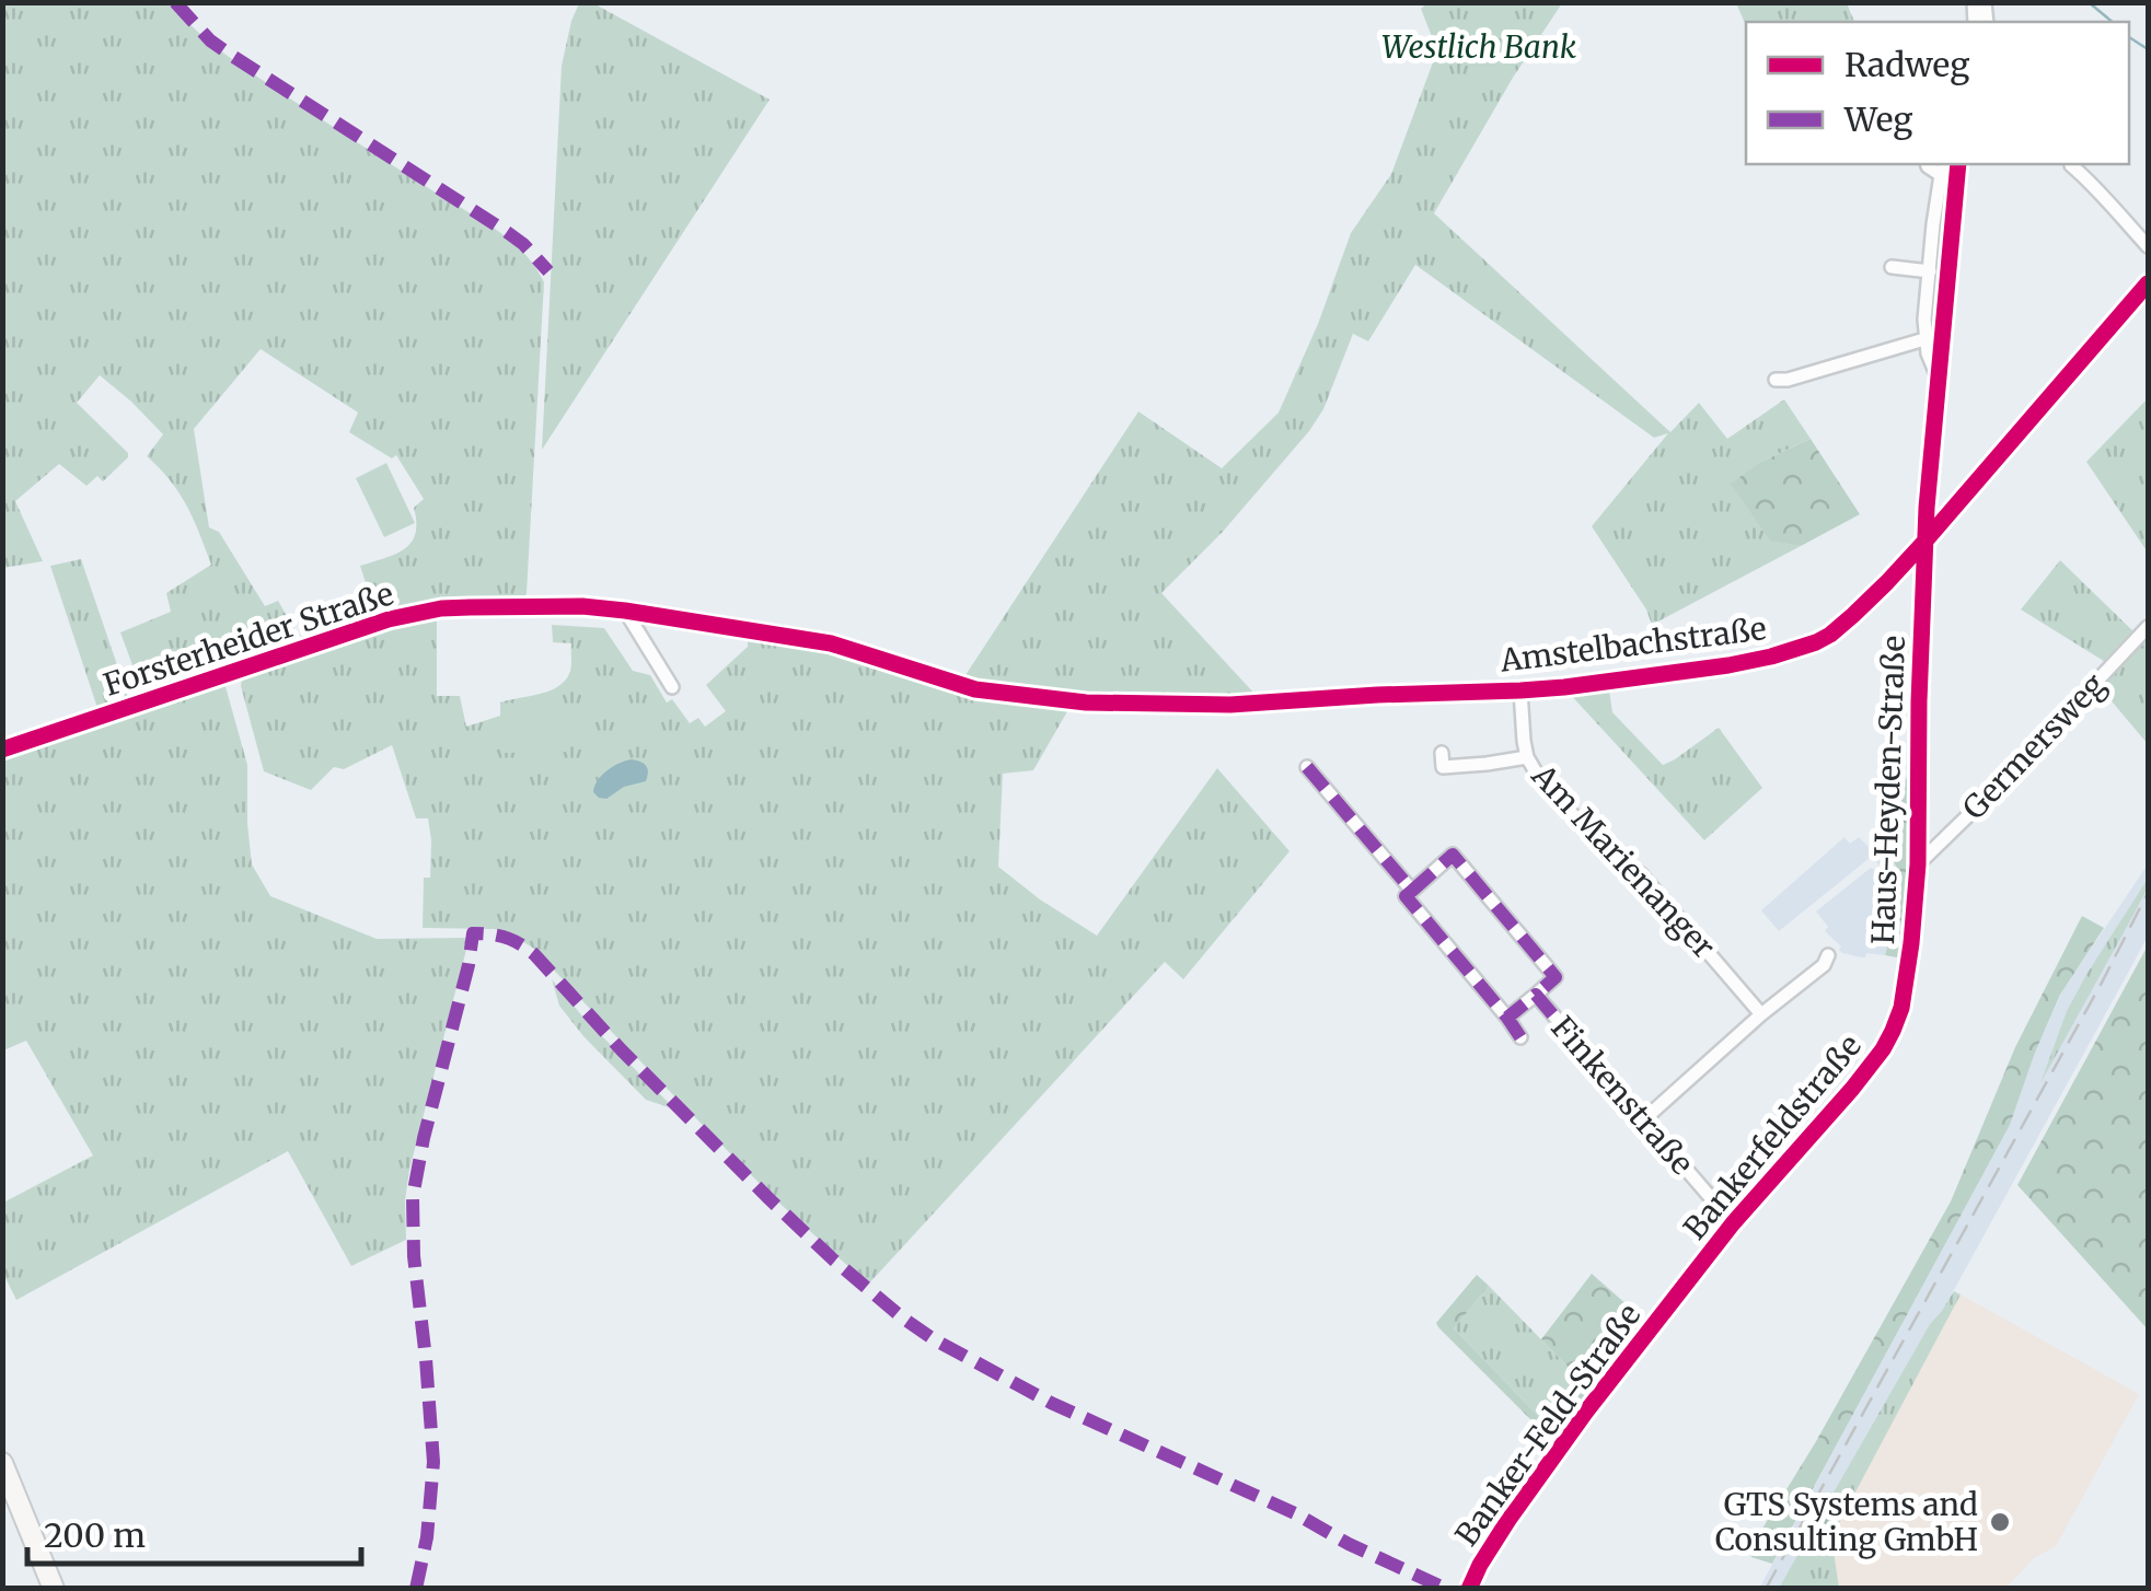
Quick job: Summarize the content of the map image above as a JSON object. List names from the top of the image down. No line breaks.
{"streets":{"street":["Forsterheider Straße","Amstelbachstraße","Germersweg","Haus-Heyden-Straße","Am Marienanger","Finkenstraße","Bankerfeldstraße","Banker-Feld-Straße"]},"crossings":[["Forsterheider Straße","Amstelbachstraße"],["Amstelbachstraße","Haus-Heyden-Straße"],["Amstelbachstraße","Am Marienanger"],["Germersweg","Haus-Heyden-Straße"],["Haus-Heyden-Straße","Bankerfeldstraße"],["Finkenstraße","Bankerfeldstraße"],["Bankerfeldstraße","Banker-Feld-Straße"]],"parks":["Westlich Bank"],"places":["GTS Systems and Consulting GmbH"],"legend":["Radweg","Weg"],"scale_bar":"200 m"}
